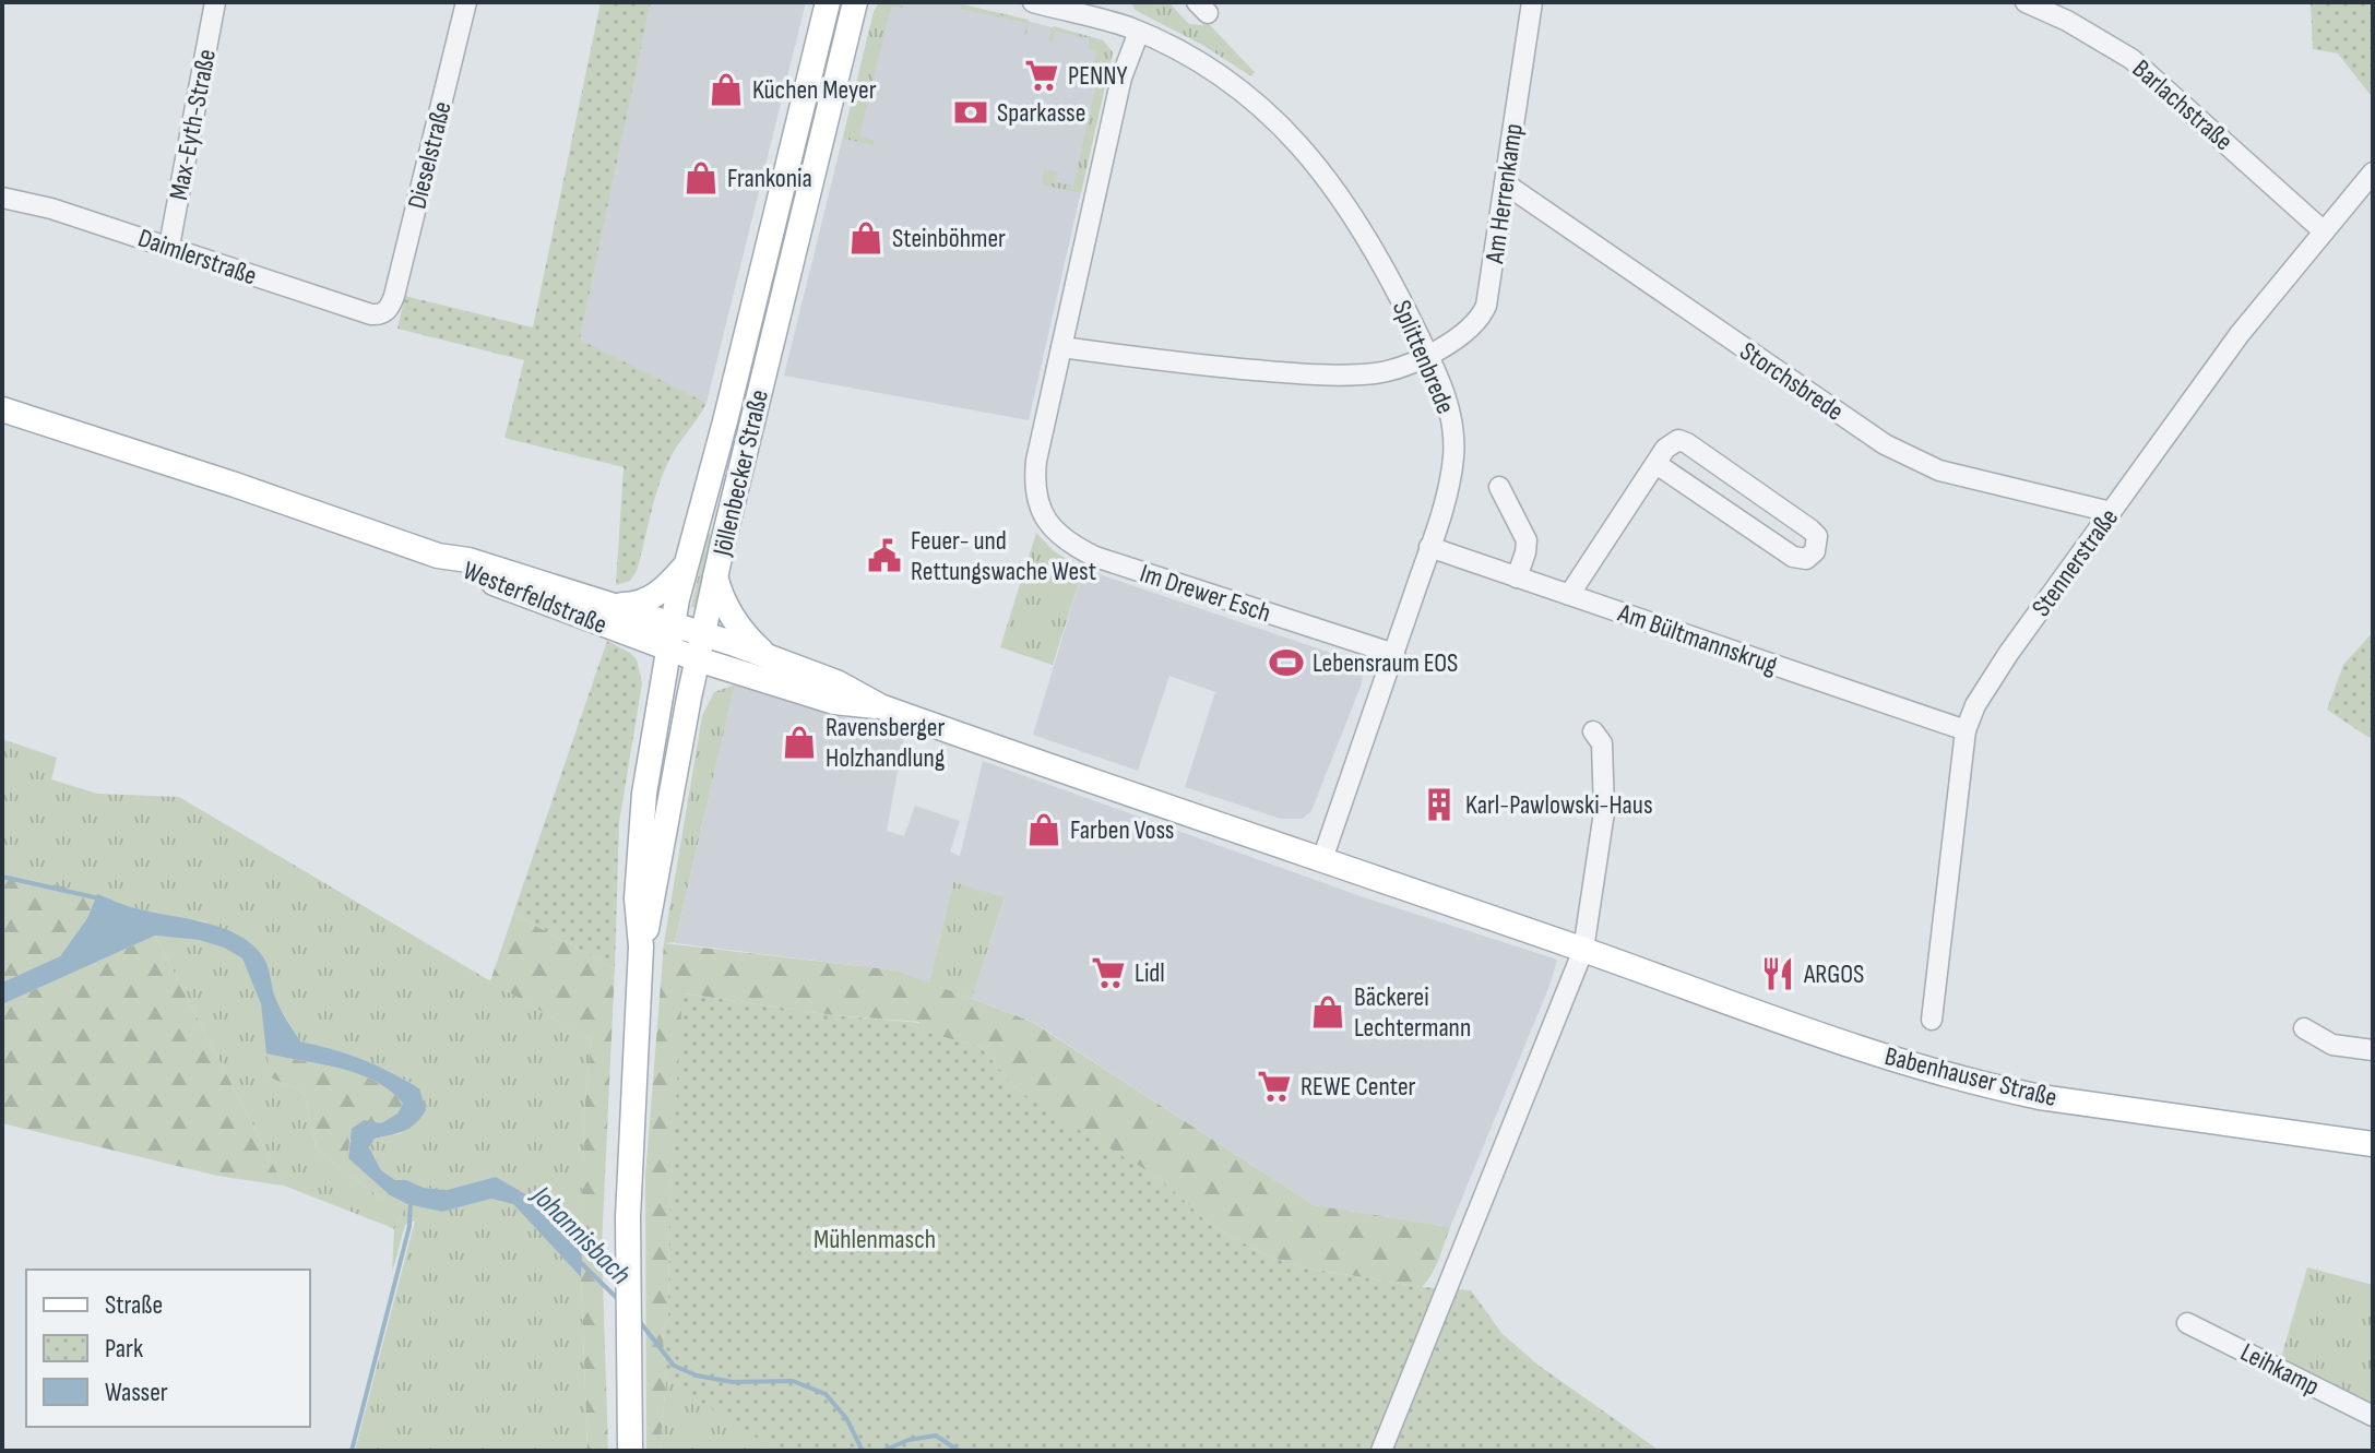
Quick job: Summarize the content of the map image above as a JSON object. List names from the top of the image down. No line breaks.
{"streets":{"main road":["Jöllenbecker Straße","Westerfeldstraße","Babenhauser Straße"],"street":["Barlachstraße","Max-Eyth-Straße","Dieselstraße","Am Herrenkamp","Daimlerstraße","Splittenbrede","Storchsbrede","Stennerstraße","Im Drewer Esch","Am Bültmannskrug","Leihkamp"]},"crossings":[["Barlachstraße","Stennerstraße"],["Max-Eyth-Straße","Daimlerstraße"],["Dieselstraße","Daimlerstraße"],["Am Herrenkamp","Splittenbrede"],["Am Herrenkamp","Storchsbrede"],["Splittenbrede","Im Drewer Esch"],["Splittenbrede","Am Bültmannskrug"],["Splittenbrede","Babenhauser Straße"],["Storchsbrede","Stennerstraße"],["Jöllenbecker Straße","Westerfeldstraße"],["Stennerstraße","Am Bültmannskrug"]],"water":["Johannisbach"],"parks":["Mühlenmasch"],"places":{"supermarket":["PENNY","Lidl","REWE Center"],"shop":["Küchen Meyer","Frankonia","Steinböhmer","Ravensberger Holzhandlung","Farben Voss","Bäckerei Lechtermann"],"bank":["Sparkasse"],"public building":["Feuer- und Rettungswache West"],"sports":["Lebensraum EOS"],"building":["Karl-Pawlowski-Haus"],"restaurant":["ARGOS"]},"legend":["Straße","Park","Wasser"]}
